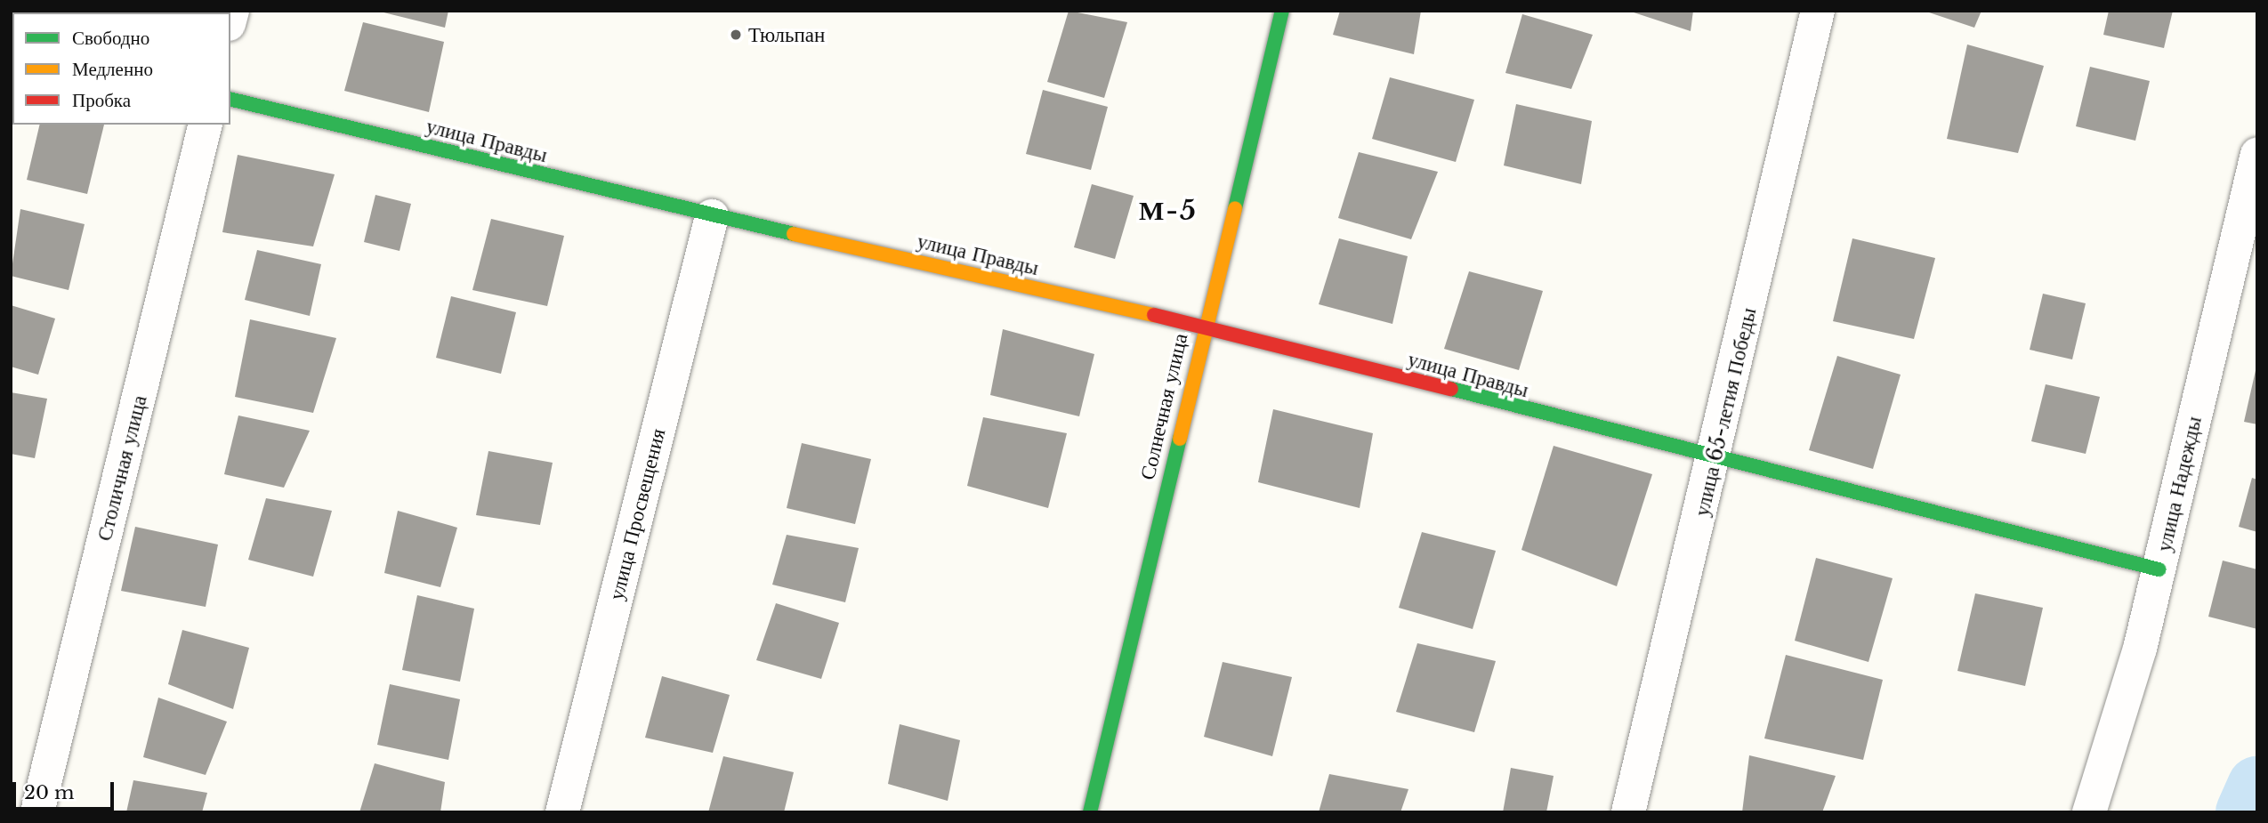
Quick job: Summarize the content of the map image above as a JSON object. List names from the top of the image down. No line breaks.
{"streets":{"street":["улица Правды","Солнечная улица","улица 65-летия Победы","Столичная улица","улица Надежды","улица Просвещения"]},"crossings":[["улица Правды","Солнечная улица"],["улица Правды","улица 65-летия Победы"],["улица Правды","улица Надежды"],["улица Правды","улица Просвещения"]],"districts":["М-5"],"places":["Тюльпан"],"legend":["Свободно","Медленно","Пробка"],"scale_bar":"20 m"}
